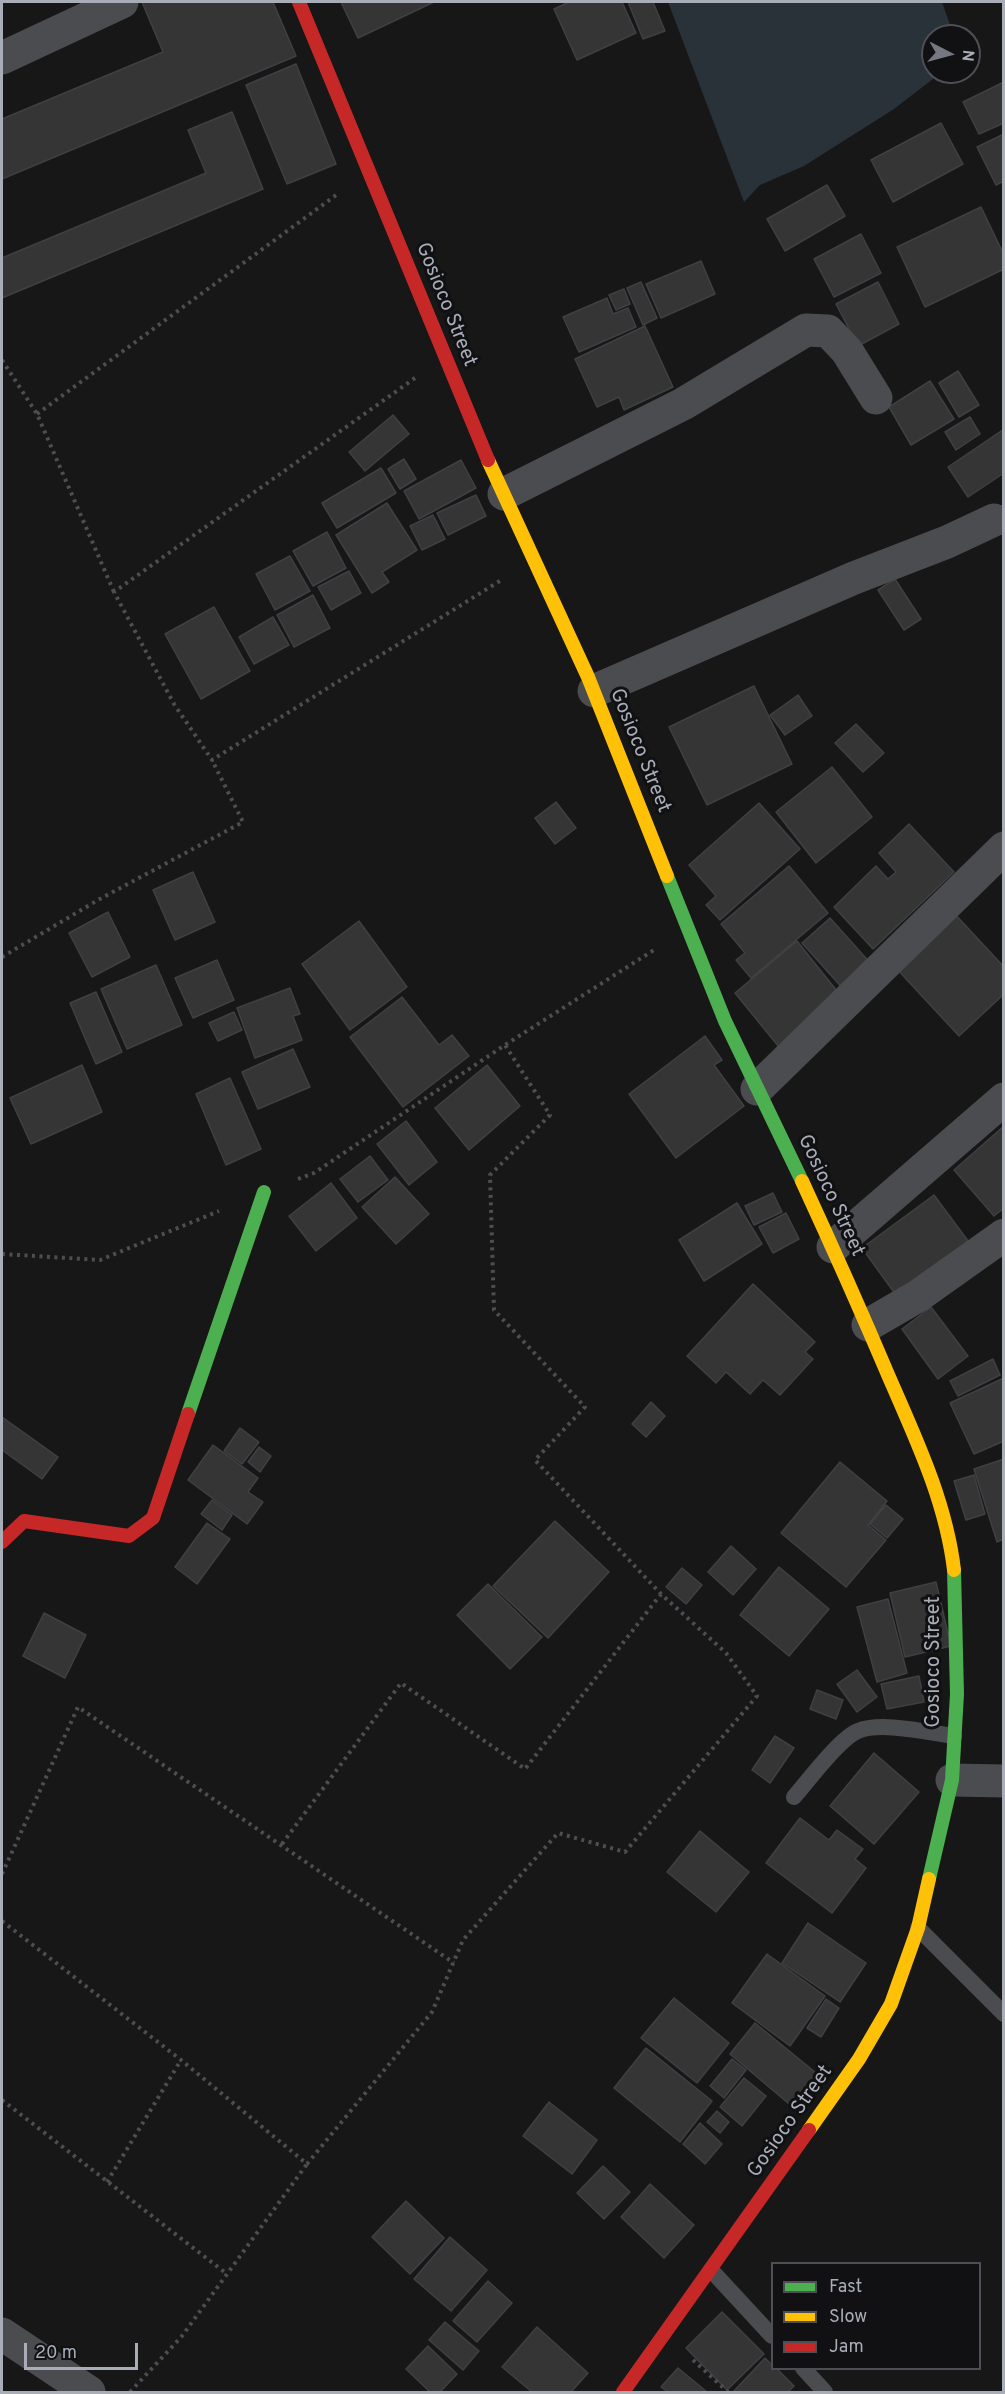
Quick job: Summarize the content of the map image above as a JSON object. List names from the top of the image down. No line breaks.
{"streets":{"street":["Gosioco Street"]},"legend":["Fast","Slow","Jam"],"scale_bar":"20 m","north":"right"}
